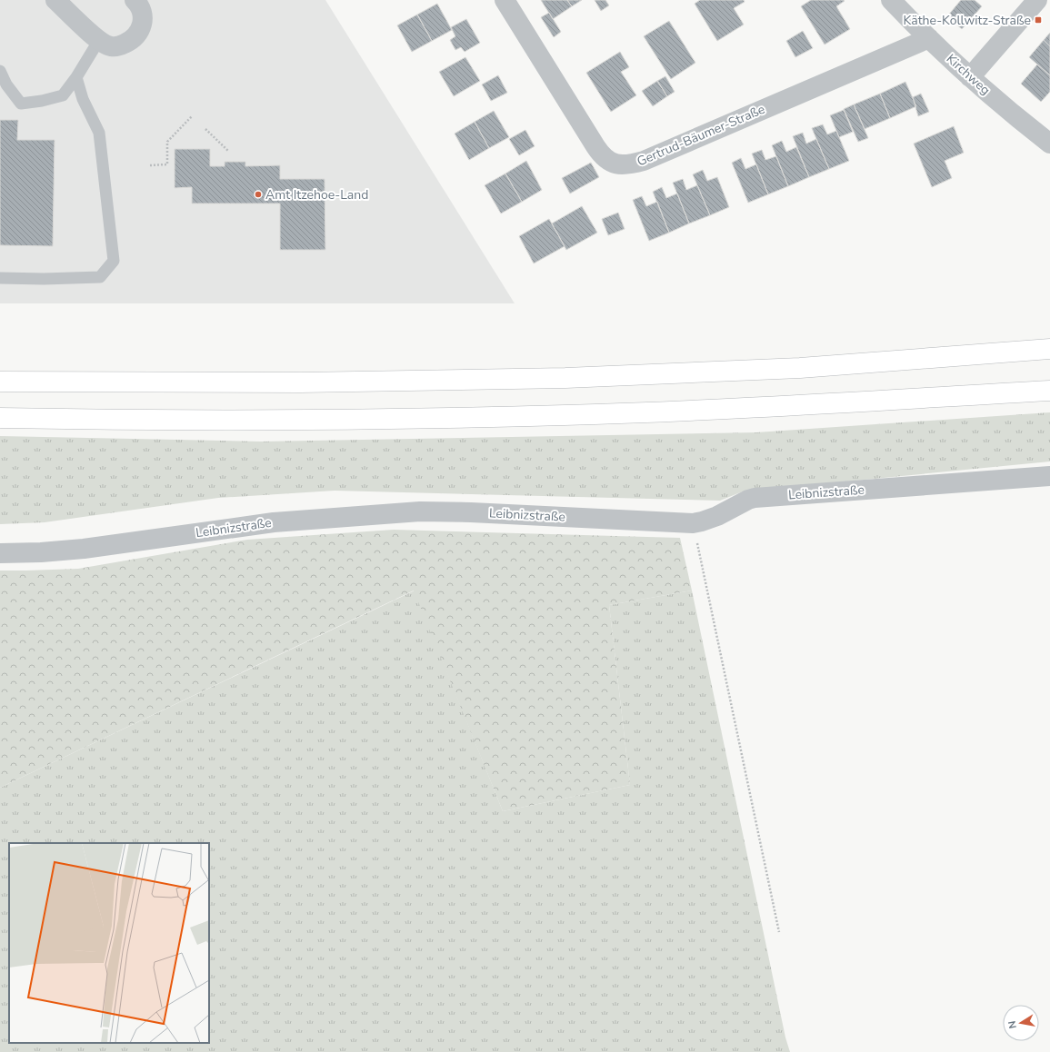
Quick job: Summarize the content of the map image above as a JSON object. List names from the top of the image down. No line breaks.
{"streets":{"street":["Kirchweg","Gertrud-Bäumer-Straße","Leibnizstraße"]},"crossings":[["Kirchweg","Gertrud-Bäumer-Straße"]],"places":{"transit":["Käthe-Kollwitz-Straße"],"other":["Amt Itzehoe-Land"]},"north":"left"}
